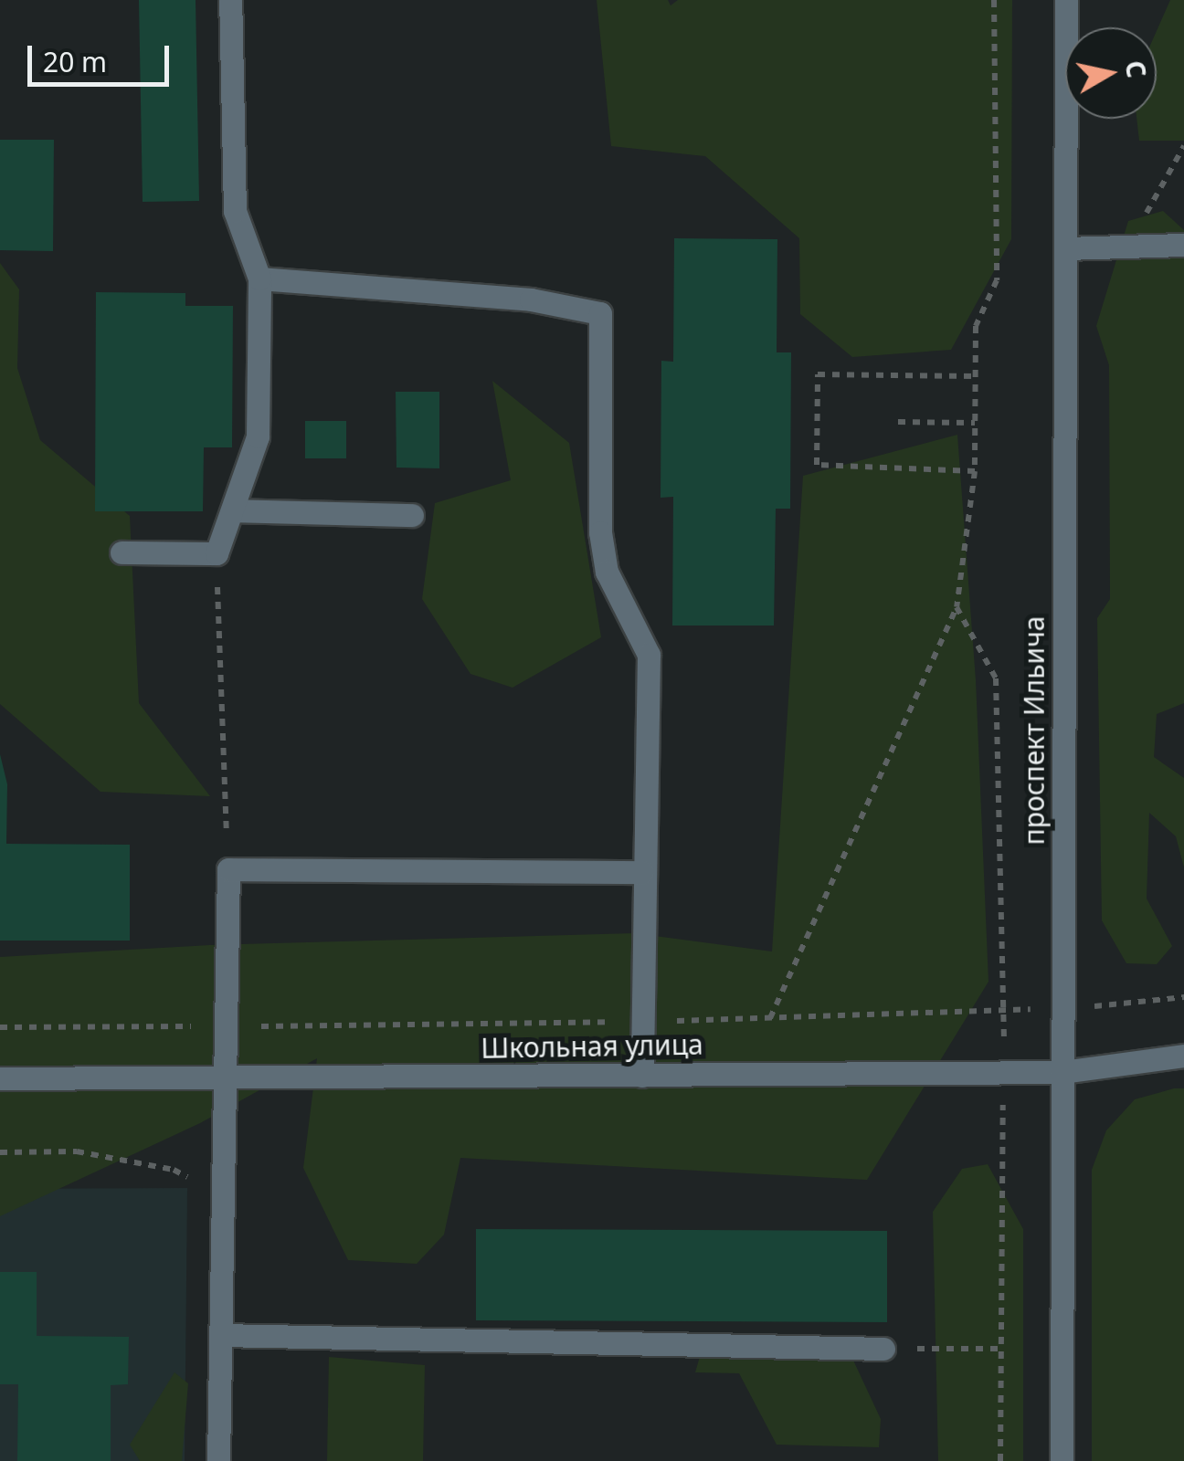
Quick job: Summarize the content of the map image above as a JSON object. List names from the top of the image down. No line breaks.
{"streets":{"street":["проспект Ильича","Школьная улица"]},"crossings":[["проспект Ильича","Школьная улица"]],"scale_bar":"20 m","north":"right"}
